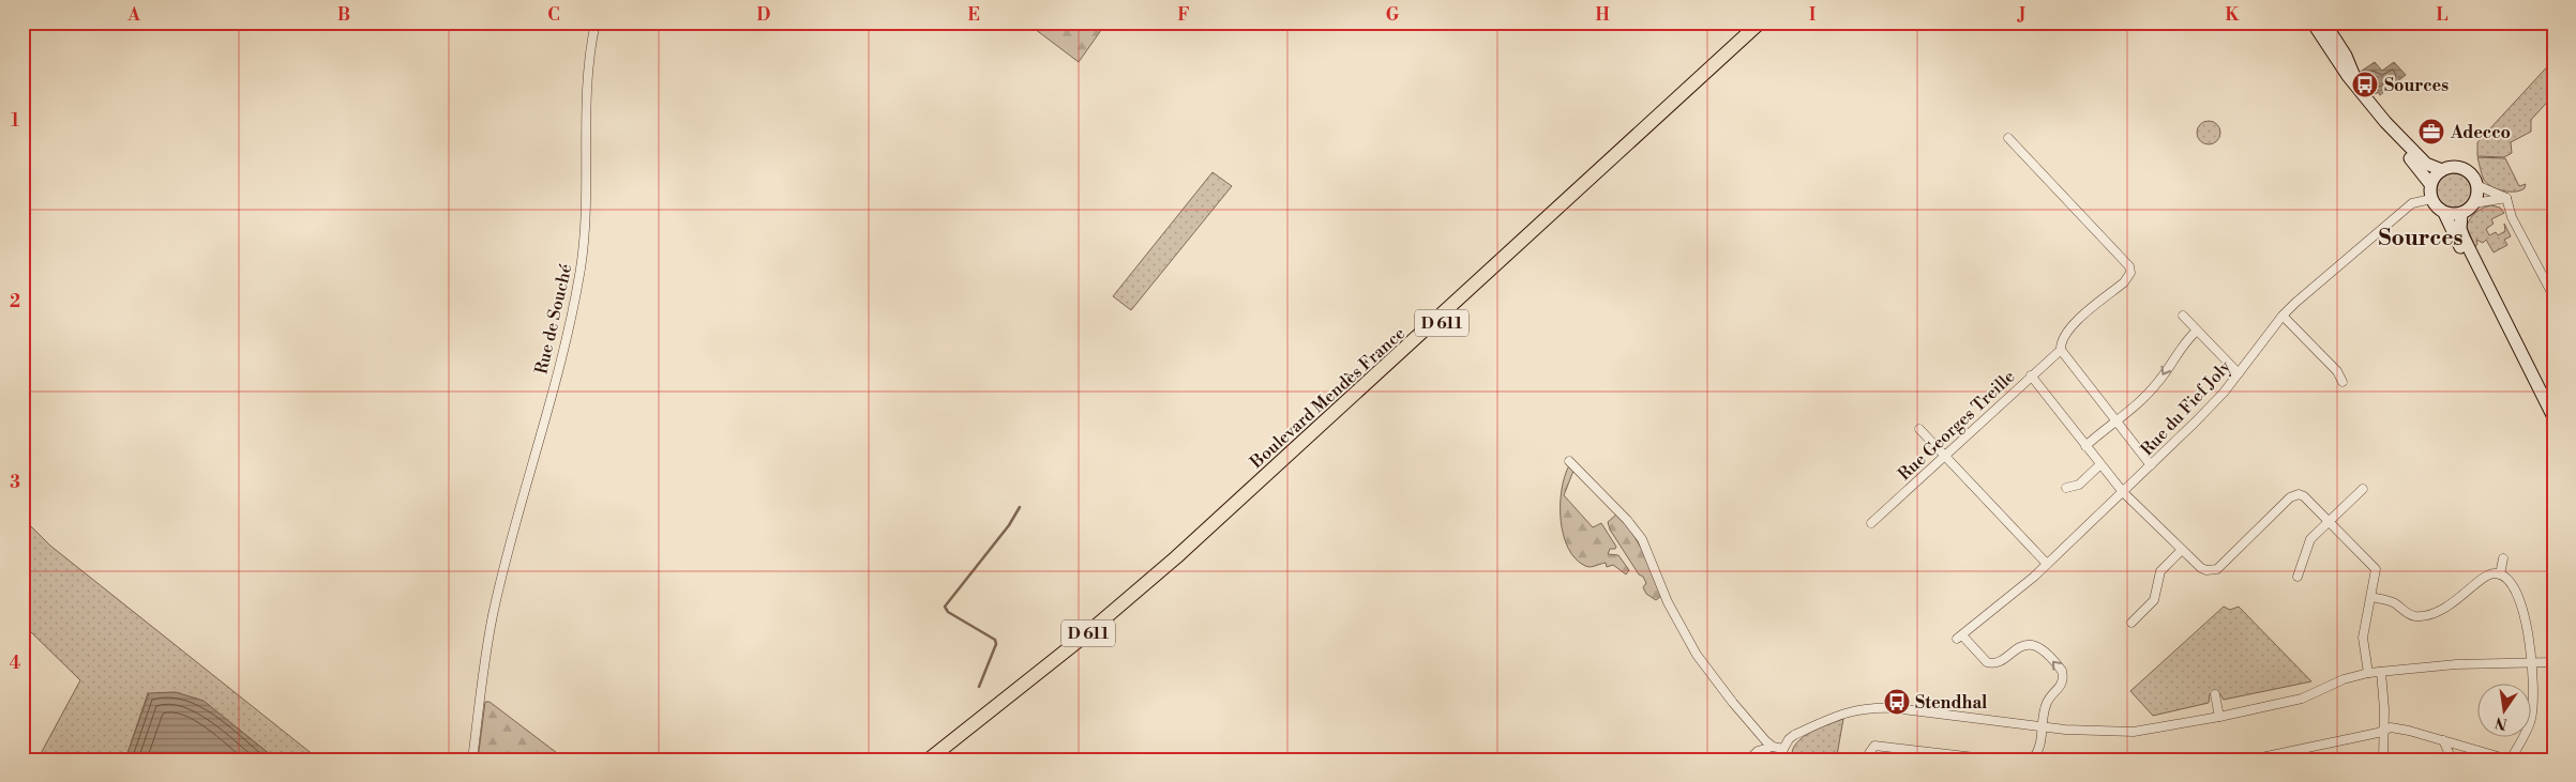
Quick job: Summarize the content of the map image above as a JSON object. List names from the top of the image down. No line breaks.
{"streets":{"main road":["D 611","Boulevard Mendès France"],"street":["Rue de Souché","Rue du Fief Joly","Rue Georges Treille"]},"districts":["Sources"],"places":{"bus stop":["Sources","Stendhal"],"office":["Adecco"]},"north":"bottom","grid":{"columns":["A","B","C","D","E","F","G","H","I","J","K","L"],"rows":["1","2","3","4"]}}
